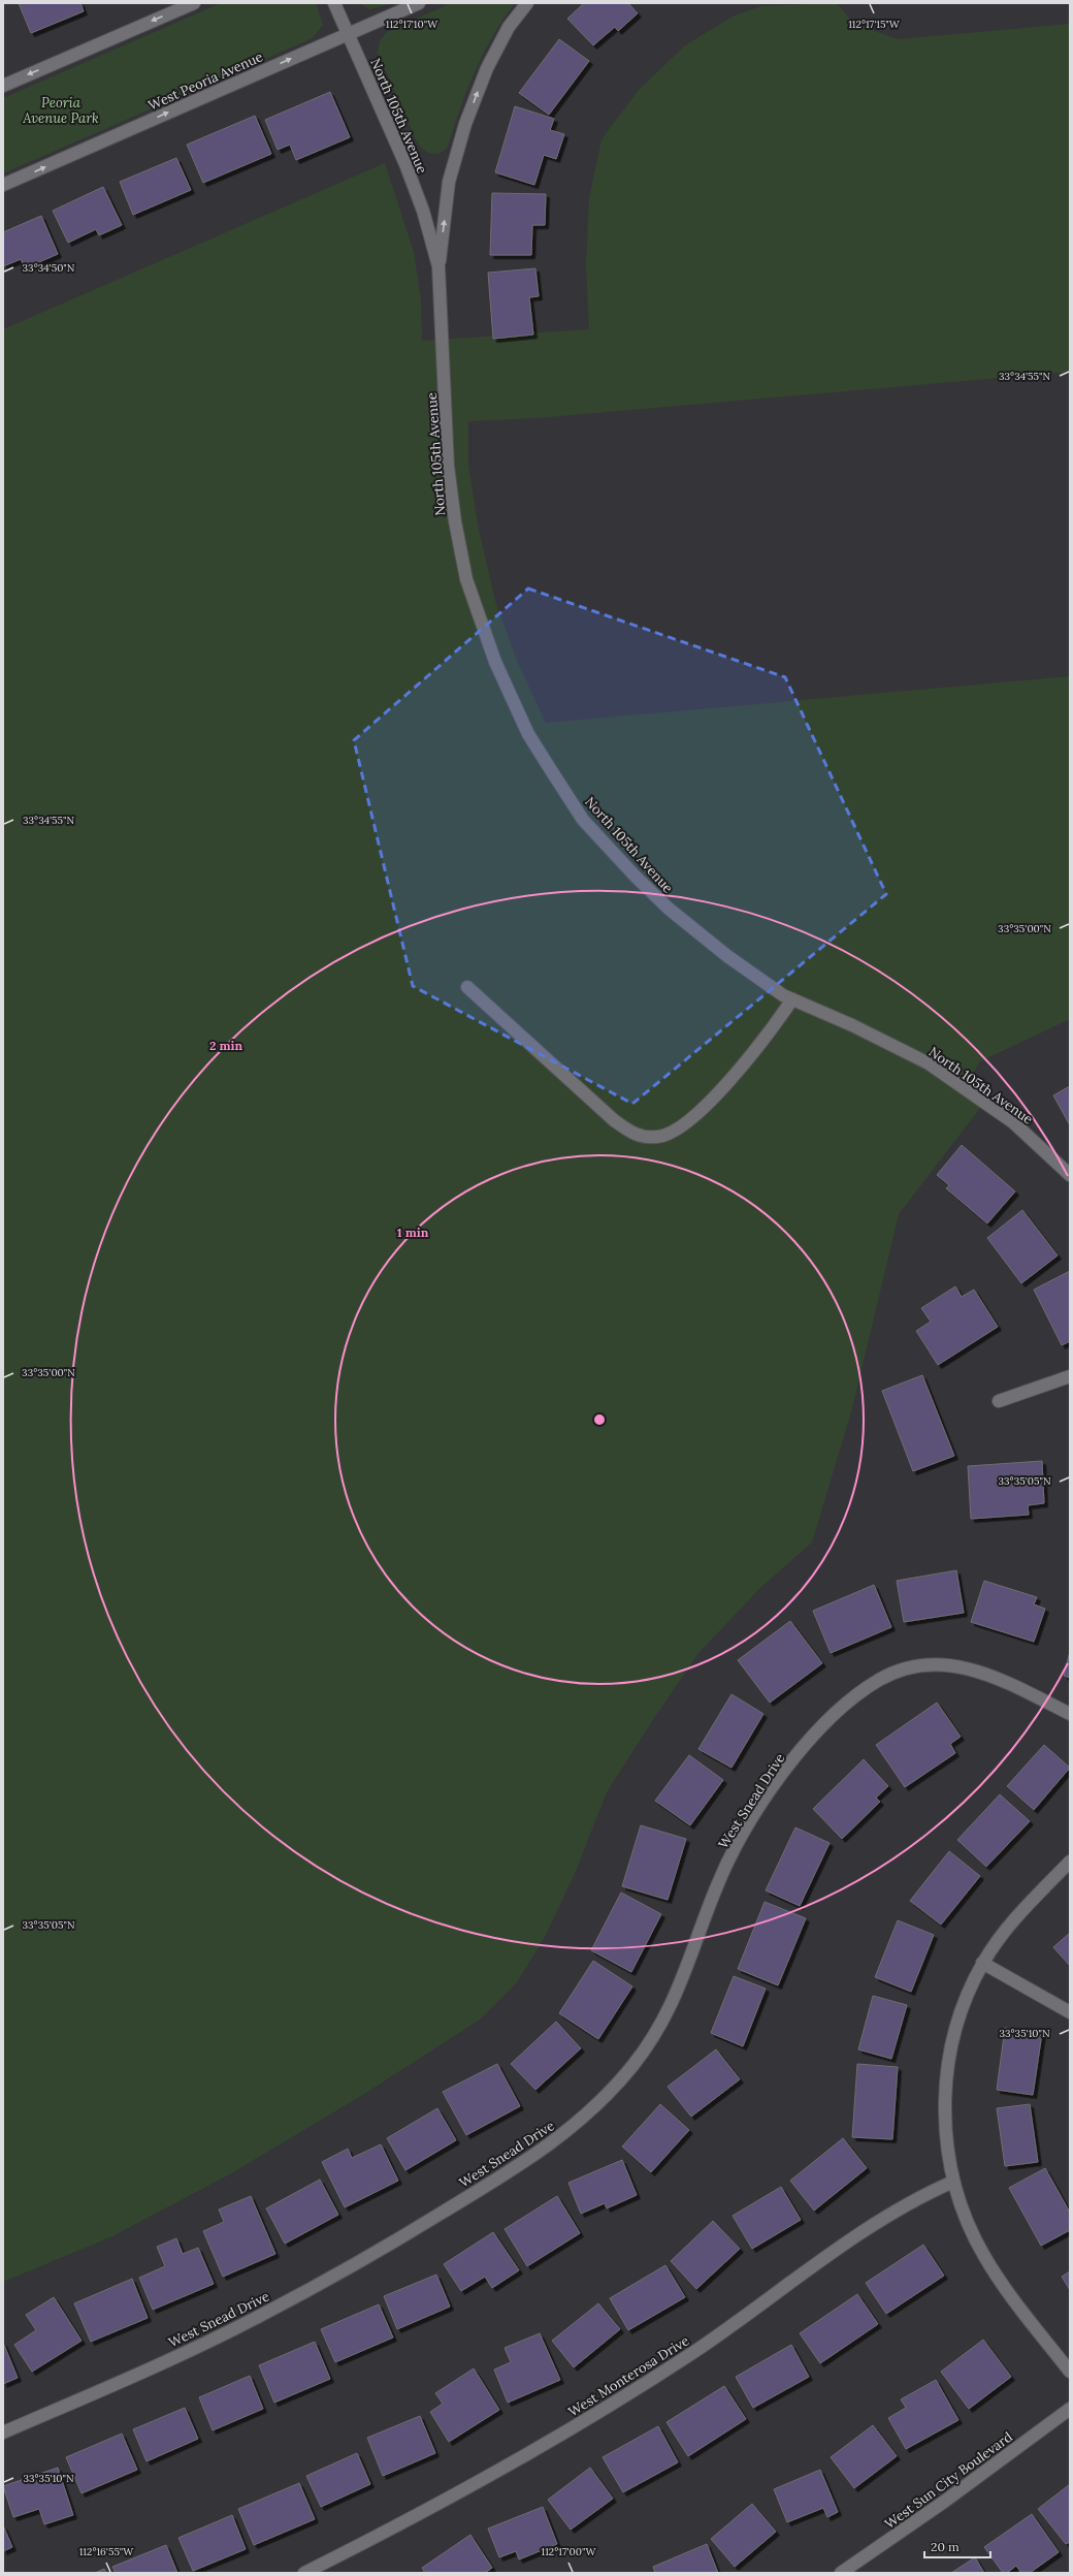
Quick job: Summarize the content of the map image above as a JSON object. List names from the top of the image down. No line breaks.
{"streets":{"street":["West Peoria Avenue","North 105th Avenue","West Snead Drive","West Monterosa Drive","West Sun City Boulevard"]},"crossings":[["West Peoria Avenue","North 105th Avenue"]],"parks":["Peoria Avenue Park"],"scale_bar":"20 m","coordinates":["112°17'10\"W","112°17'15\"W","33°34'50\"N","33°34'55\"N","33°35'00\"N","33°35'05\"N","33°35'10\"N","112°16'55\"W","112°17'00\"W"],"rings":["2 min","1 min"]}
